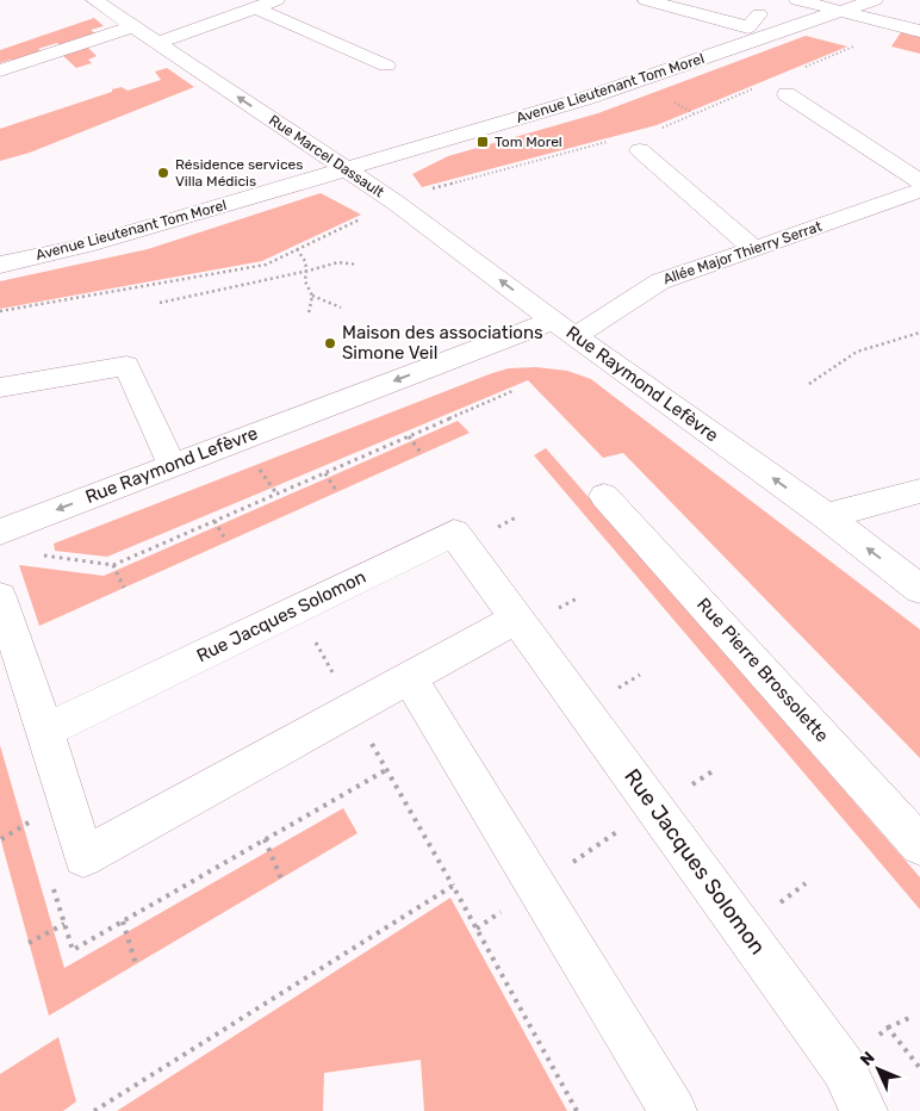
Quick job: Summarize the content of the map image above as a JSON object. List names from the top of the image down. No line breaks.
{"streets":{"street":["Avenue Lieutenant Tom Morel","Rue Marcel Dassault","Allée Major Thierry Serrat","Rue Raymond Lefèvre","Rue Jacques Solomon","Rue Pierre Brossolette"]},"crossings":[["Avenue Lieutenant Tom Morel","Rue Marcel Dassault"],["Rue Marcel Dassault","Allée Major Thierry Serrat"],["Rue Marcel Dassault","Rue Raymond Lefèvre"],["Allée Major Thierry Serrat","Rue Raymond Lefèvre"]],"one_way":["Rue Raymond Lefèvre"],"places":{"transit":["Tom Morel"],"other":["Résidence services Villa Médicis","Maison des associations Simone Veil"]},"north":"top left"}
